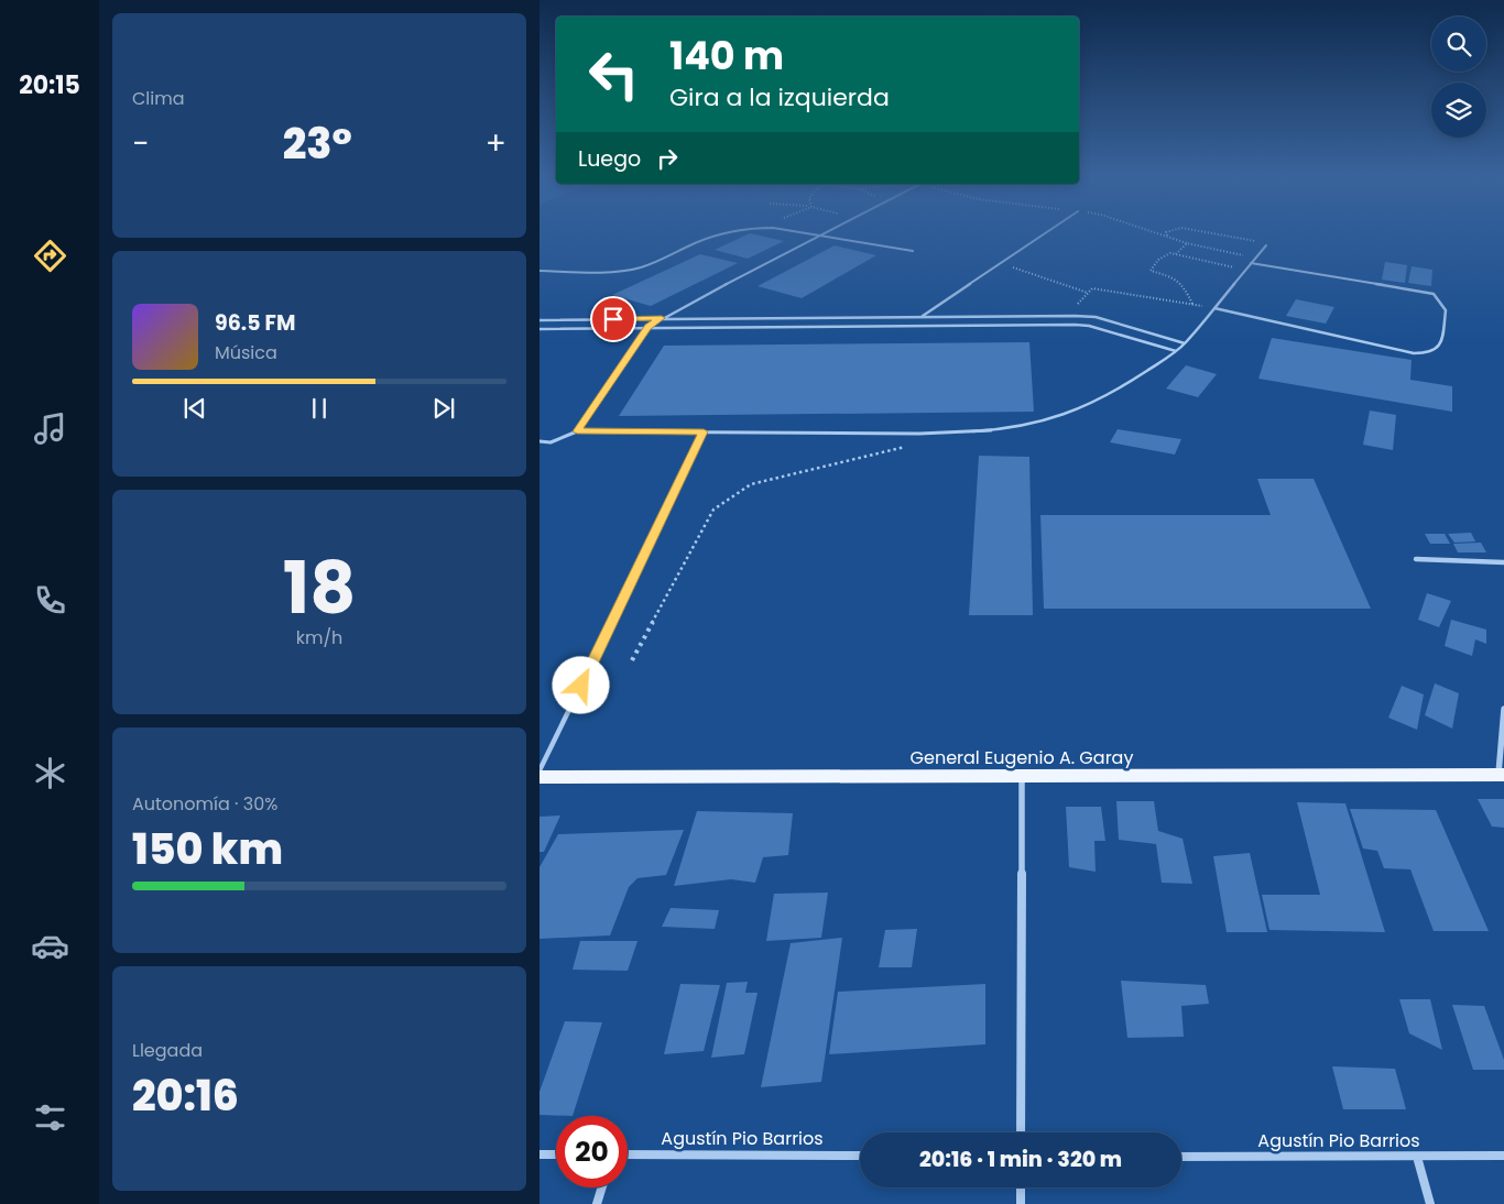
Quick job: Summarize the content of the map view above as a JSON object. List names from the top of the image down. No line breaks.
{"streets":{"main road":["General Eugenio A. Garay"],"street":["Agustín Pio Barrios"]},"page":{"tabs":"20:15","tile":["Clima",["18","km/h"],["Autonomía · 30%","150 km"],["Llegada","20:16"]],"turn":["140 m","Gira a la izquierda"],"heat":["−","23°","+"],"then":"Luego","song":["96.5 FM","Música"],"limit":"20","trip":"20:16 · 1 min · 320 m"}}
